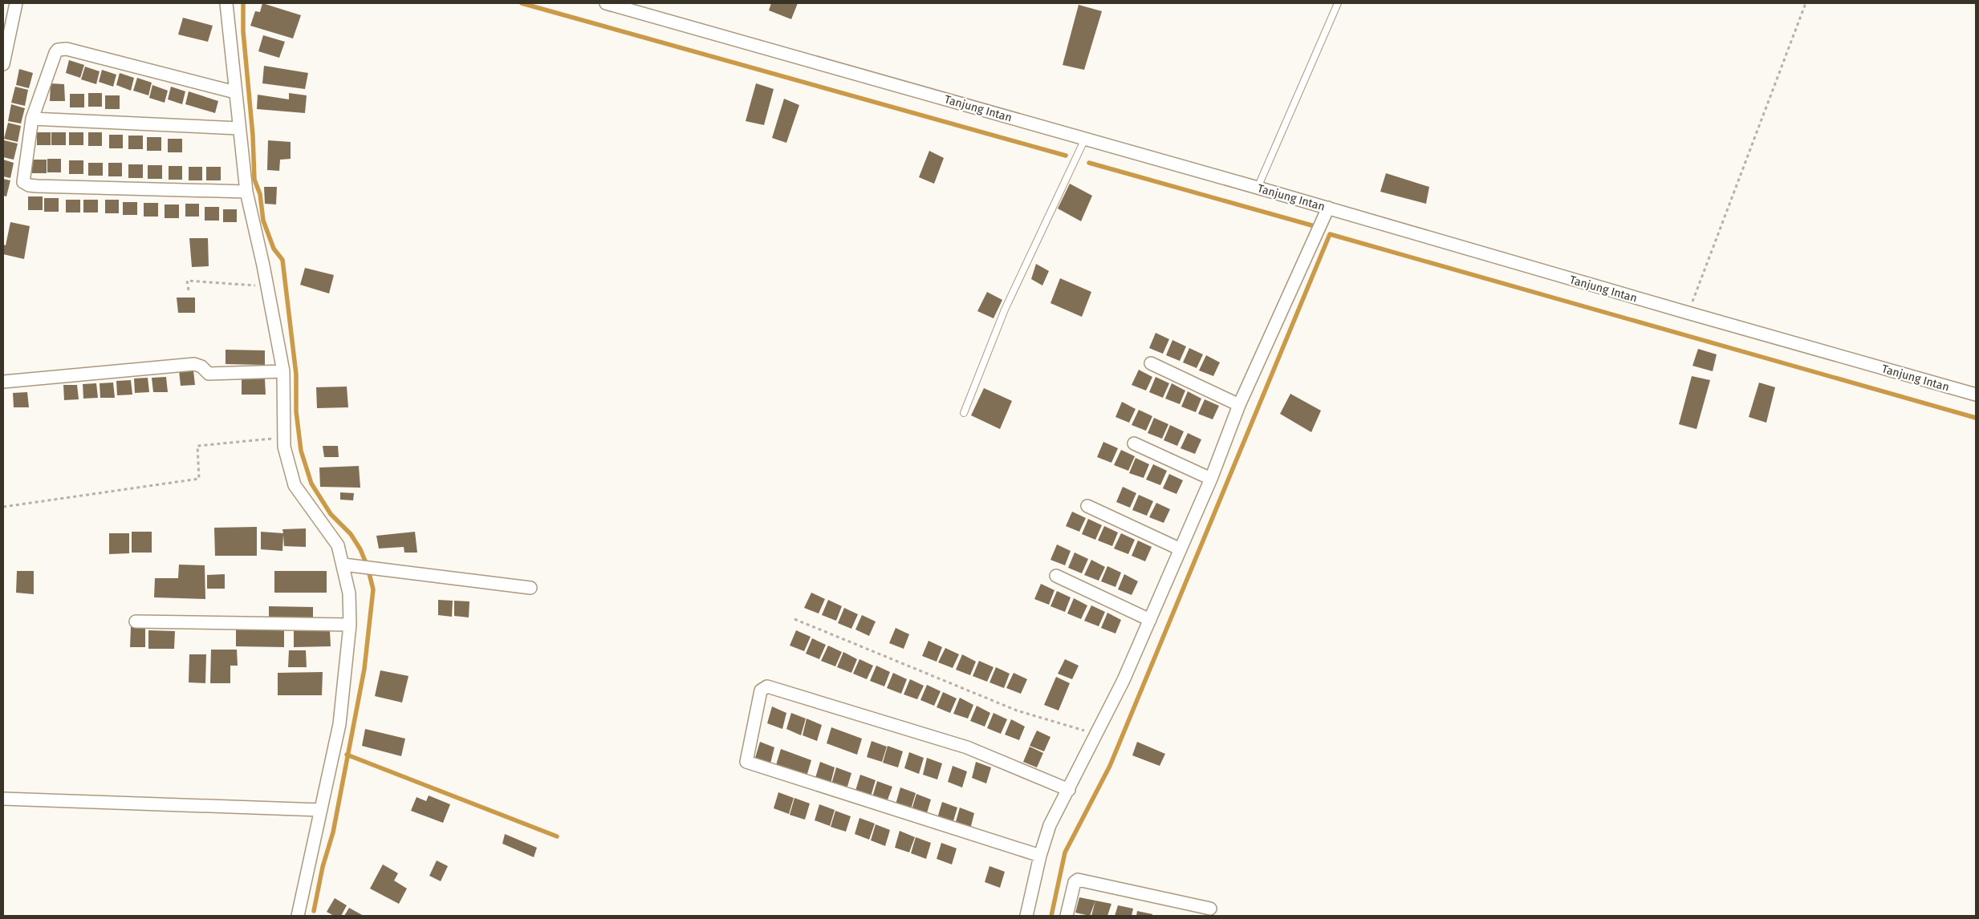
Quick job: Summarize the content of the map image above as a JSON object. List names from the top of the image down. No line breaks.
{"streets":{"street":["Tanjung Intan"]}}
